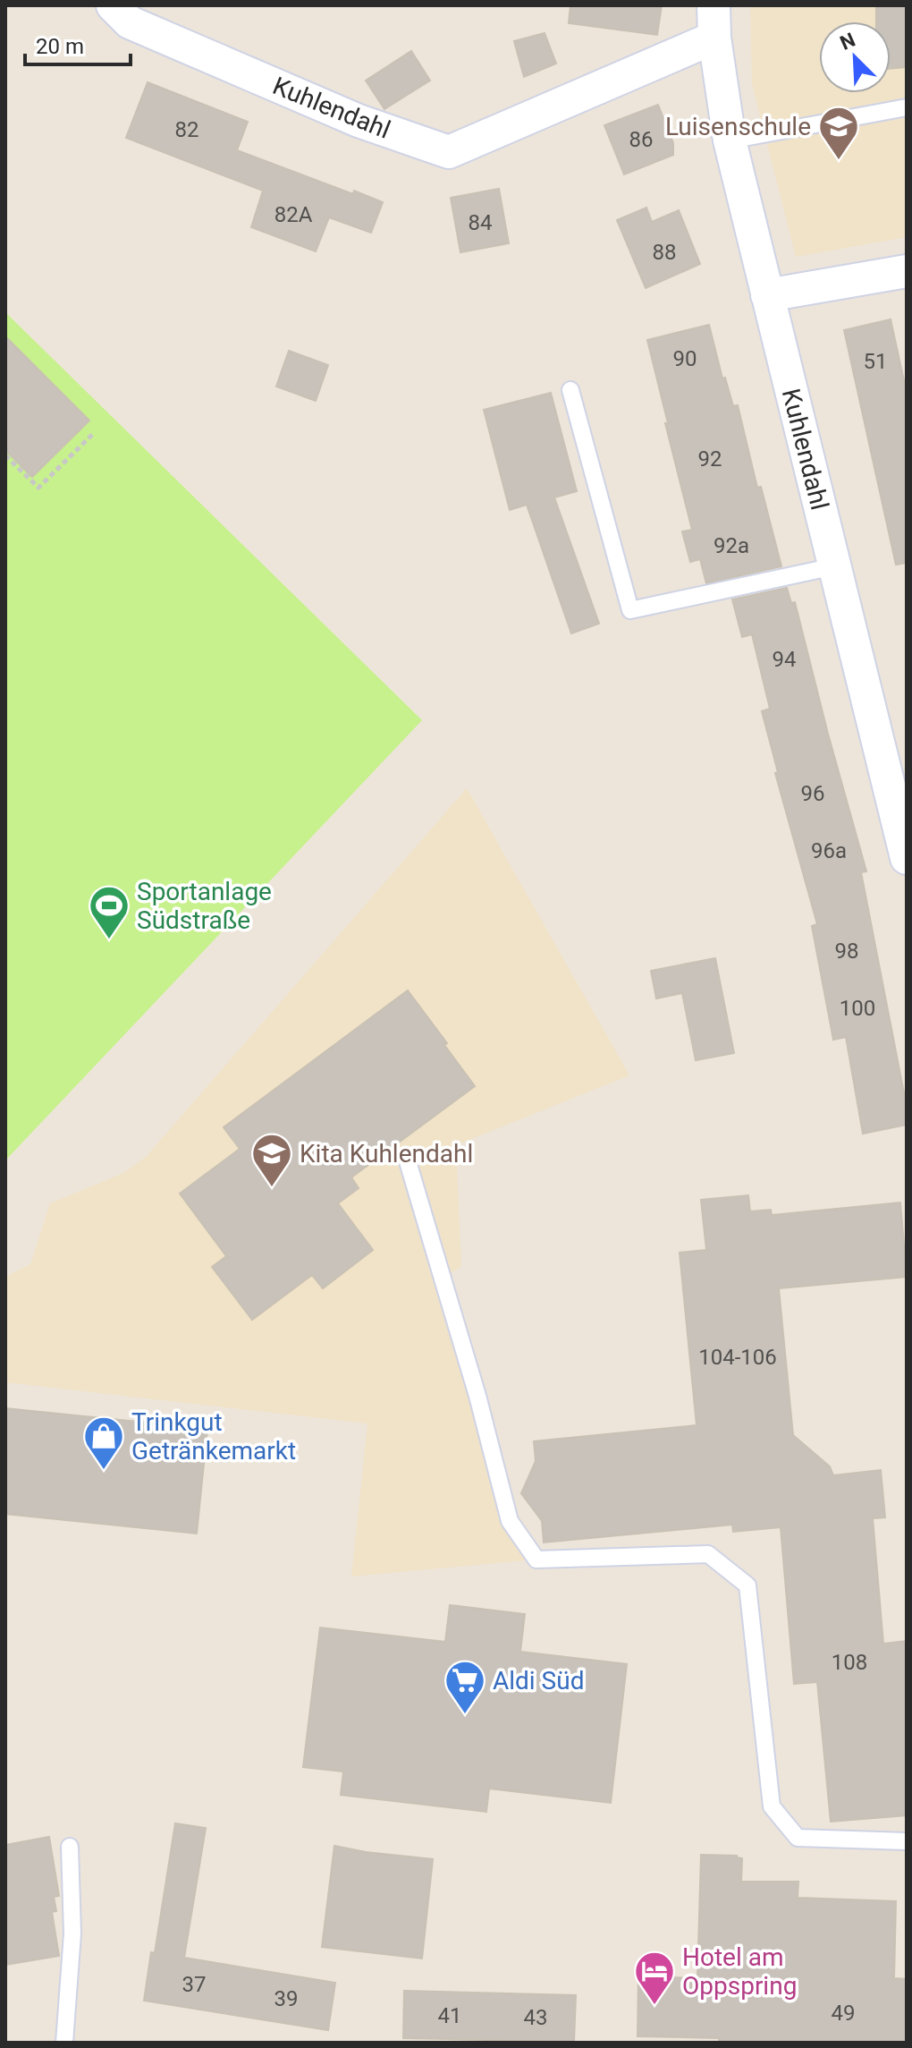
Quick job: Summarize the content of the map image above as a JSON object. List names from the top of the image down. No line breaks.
{"streets":{"street":["Kuhlendahl"]},"places":{"school or university":["Luisenschule","Kita Kuhlendahl"],"sports":["Sportanlage Südstraße"],"shop":["Trinkgut Getränkemarkt"],"supermarket":["Aldi Süd"],"hotel":["Hotel am Oppspring"]},"house_numbers":["82","86","82A","84","88","90","51","92","92a","94","96","96a","98","100","104-106","108","37","39","49","41","43"],"scale_bar":"20 m","north":"top left"}
